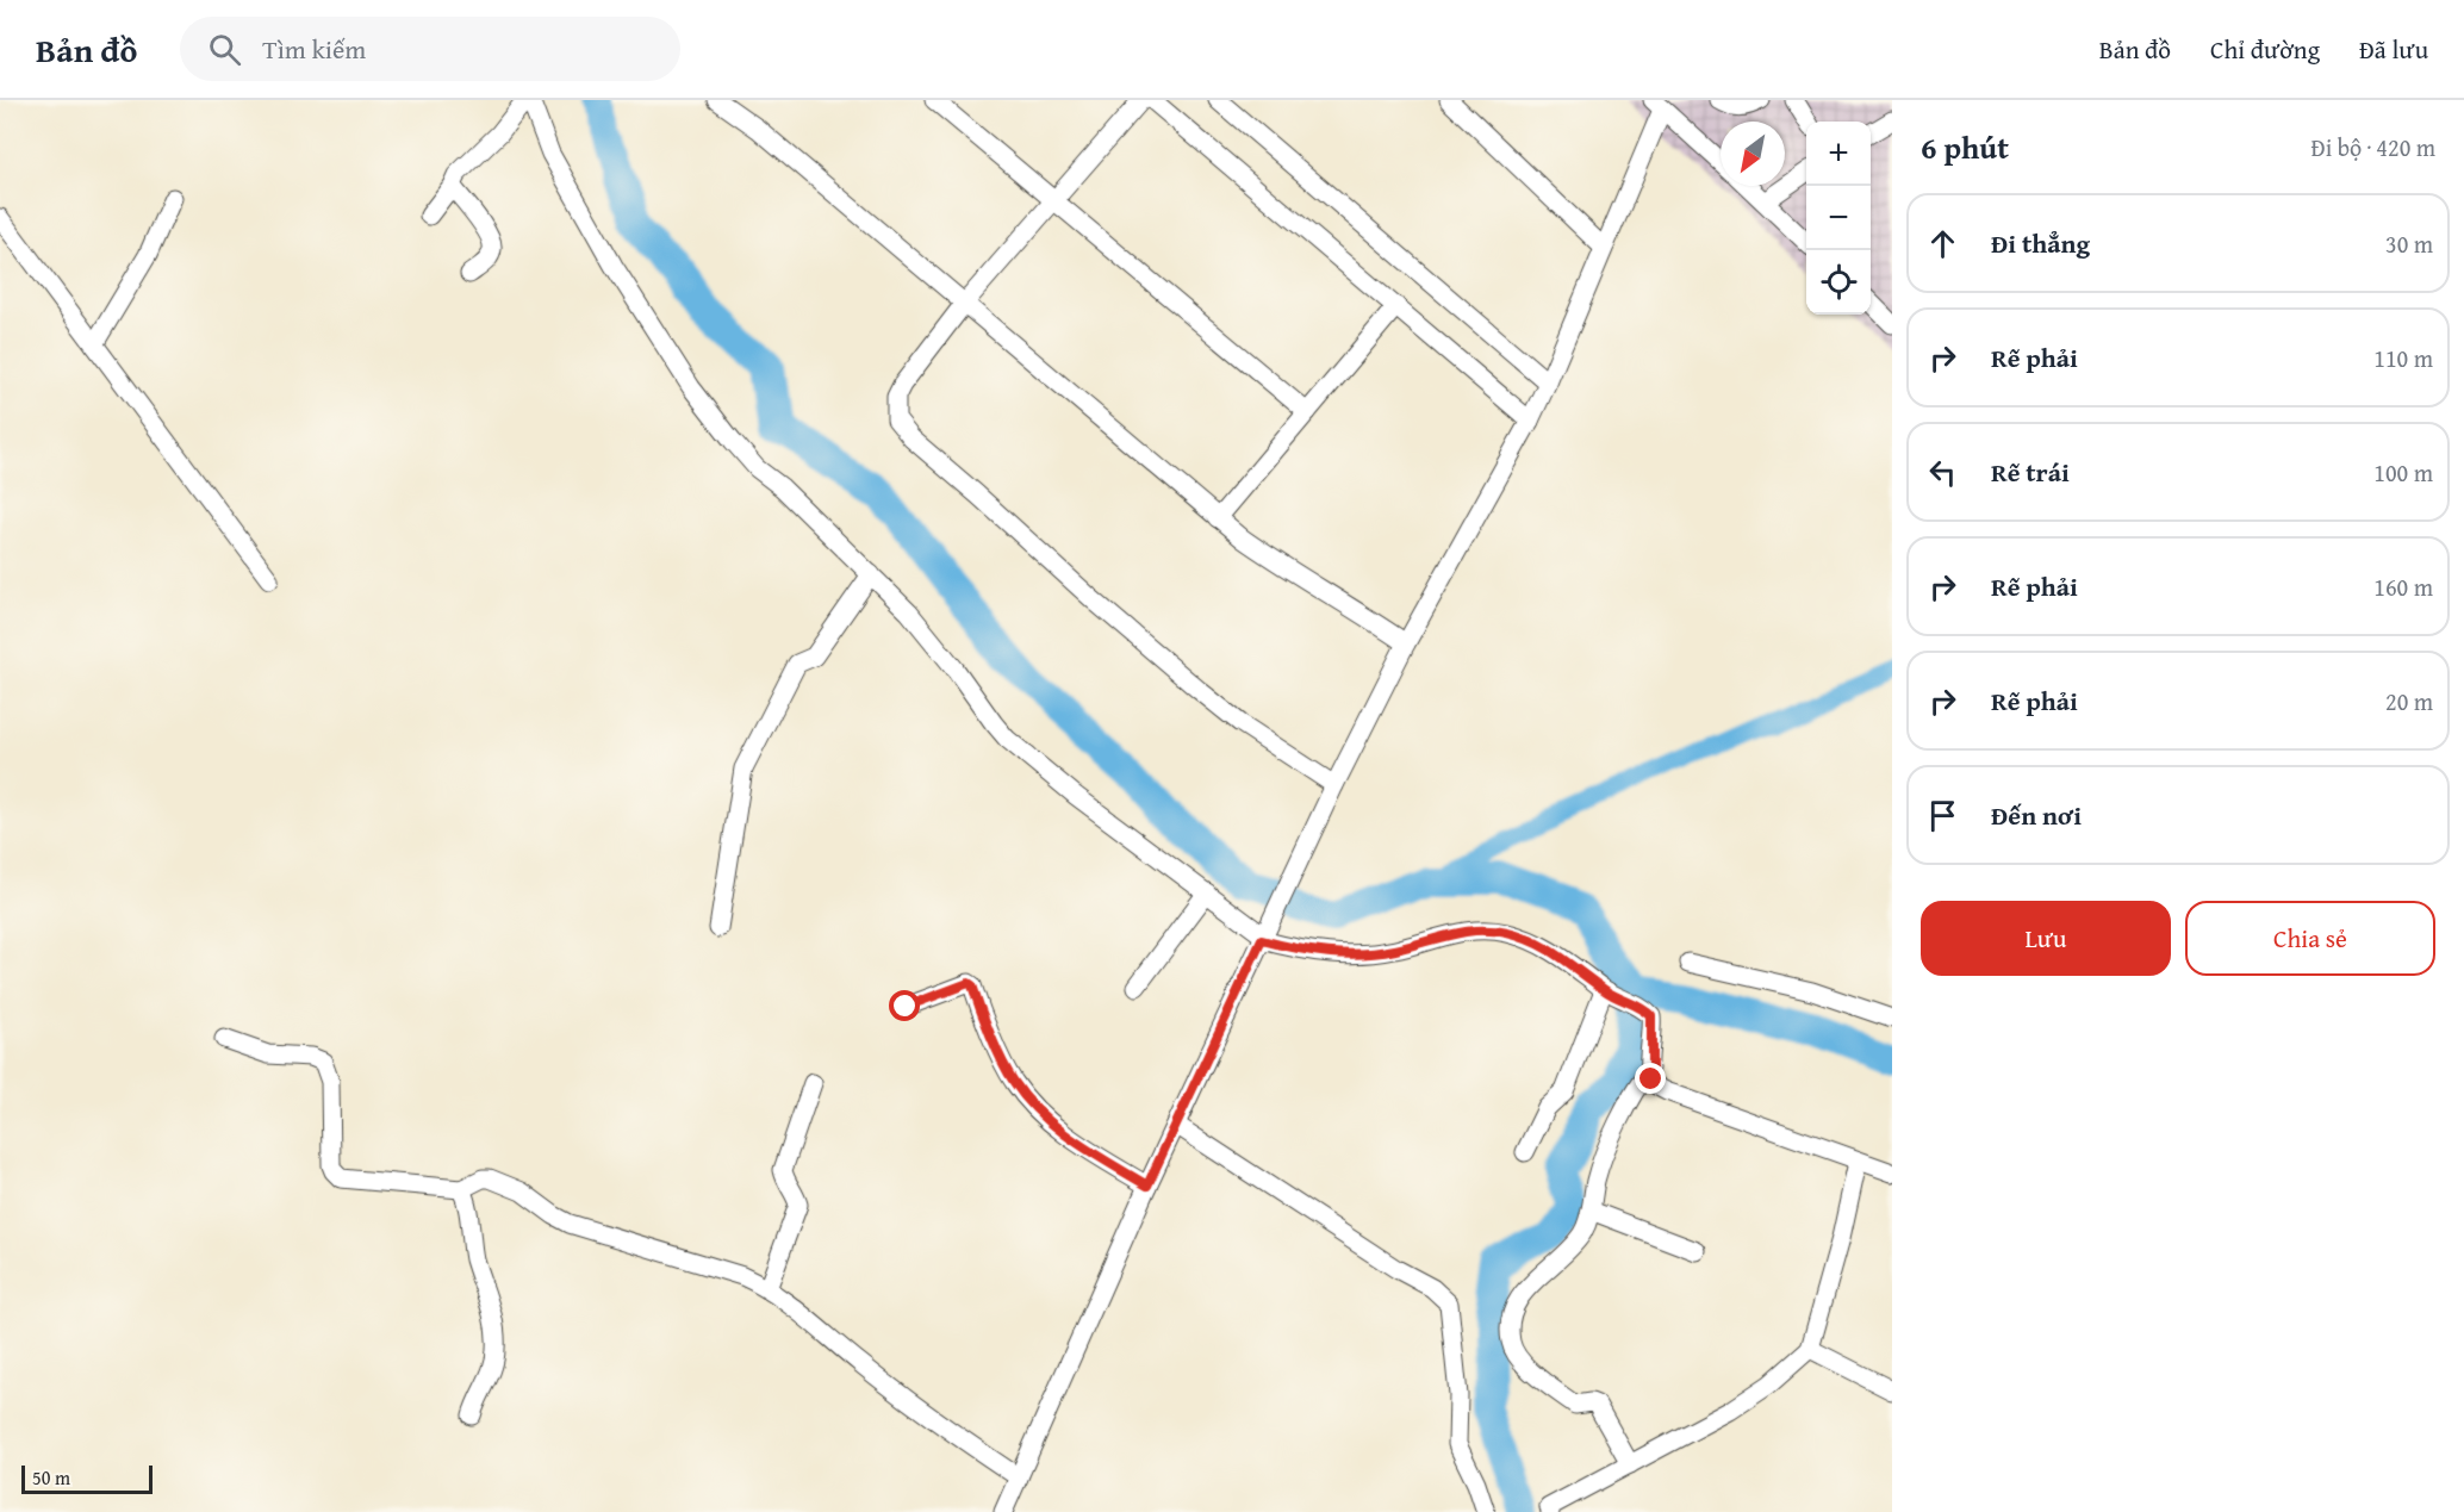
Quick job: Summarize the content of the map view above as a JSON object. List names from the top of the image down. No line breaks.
{"scale_bar":"50 m","north":"bottom left","page":{"header":"Bản đồ","search":"Tìm kiếm","nav":["Bản đồ","Chỉ đường","Đã lưu"],"heading":["6 phút","Đi bộ · 420 m"],"map_buttons":["+","−"],"list":[["Đi thẳng","30 m"],["Rẽ phải","110 m"],["Rẽ trái","100 m"],["Rẽ phải","160 m"],["Rẽ phải","20 m"],"Đến nơi"],"buttons":["Lưu","Chia sẻ"],"scale":"50 m"}}
